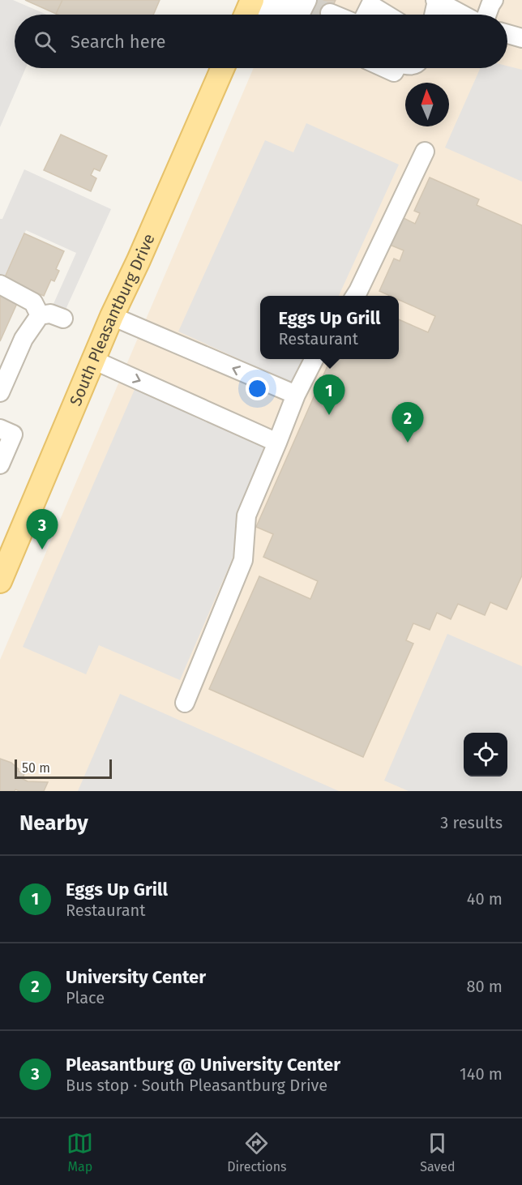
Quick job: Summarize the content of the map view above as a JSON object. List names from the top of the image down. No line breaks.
{"streets":{"main road":["South Pleasantburg Drive"]},"scale_bar":"50 m","north":"top","page":{"search":"Search here","popup":["Eggs Up Grill","Restaurant"],"pins":["1","2","3"],"scale":"50 m","heading":["Nearby","3 results"],"list":[{"mark":"1","name":"Eggs Up Grill","note":"Restaurant","value":"40 m"},{"mark":"2","name":"University Center","note":"Place","value":"80 m"},{"mark":"3","name":"Pleasantburg @ University Center","note":"Bus stop · South Pleasantburg Drive","value":"140 m"}],"nav":["Map","Directions","Saved"]}}
